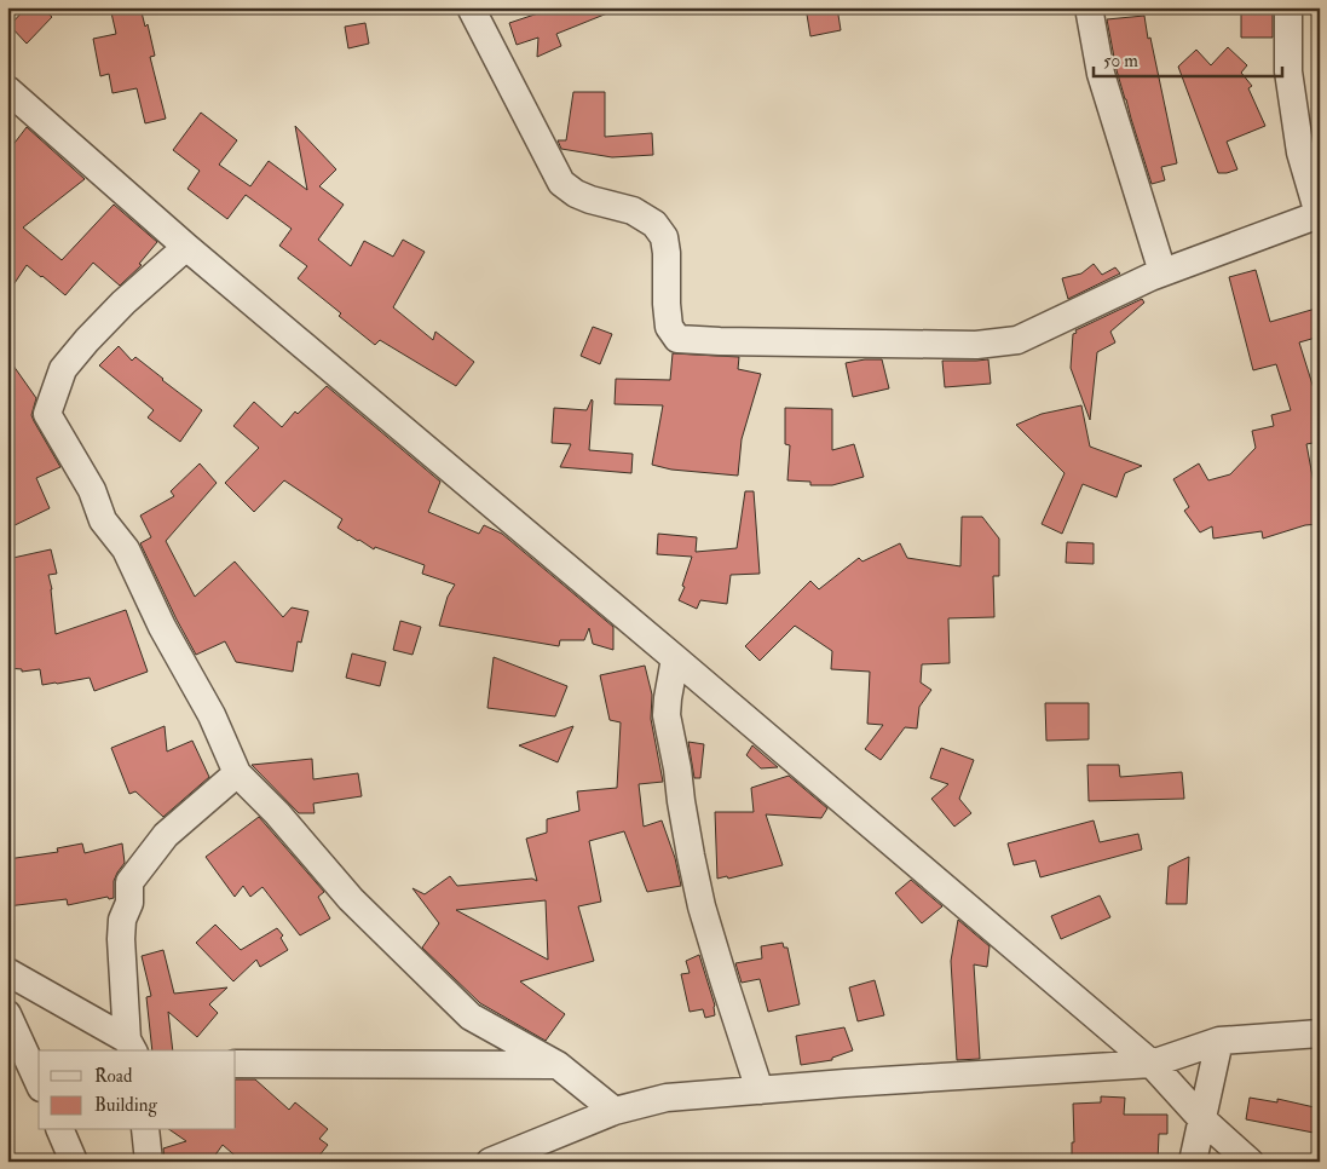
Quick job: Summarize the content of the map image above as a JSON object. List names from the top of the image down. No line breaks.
{"legend":["Road","Building"],"scale_bar":"50 m"}
